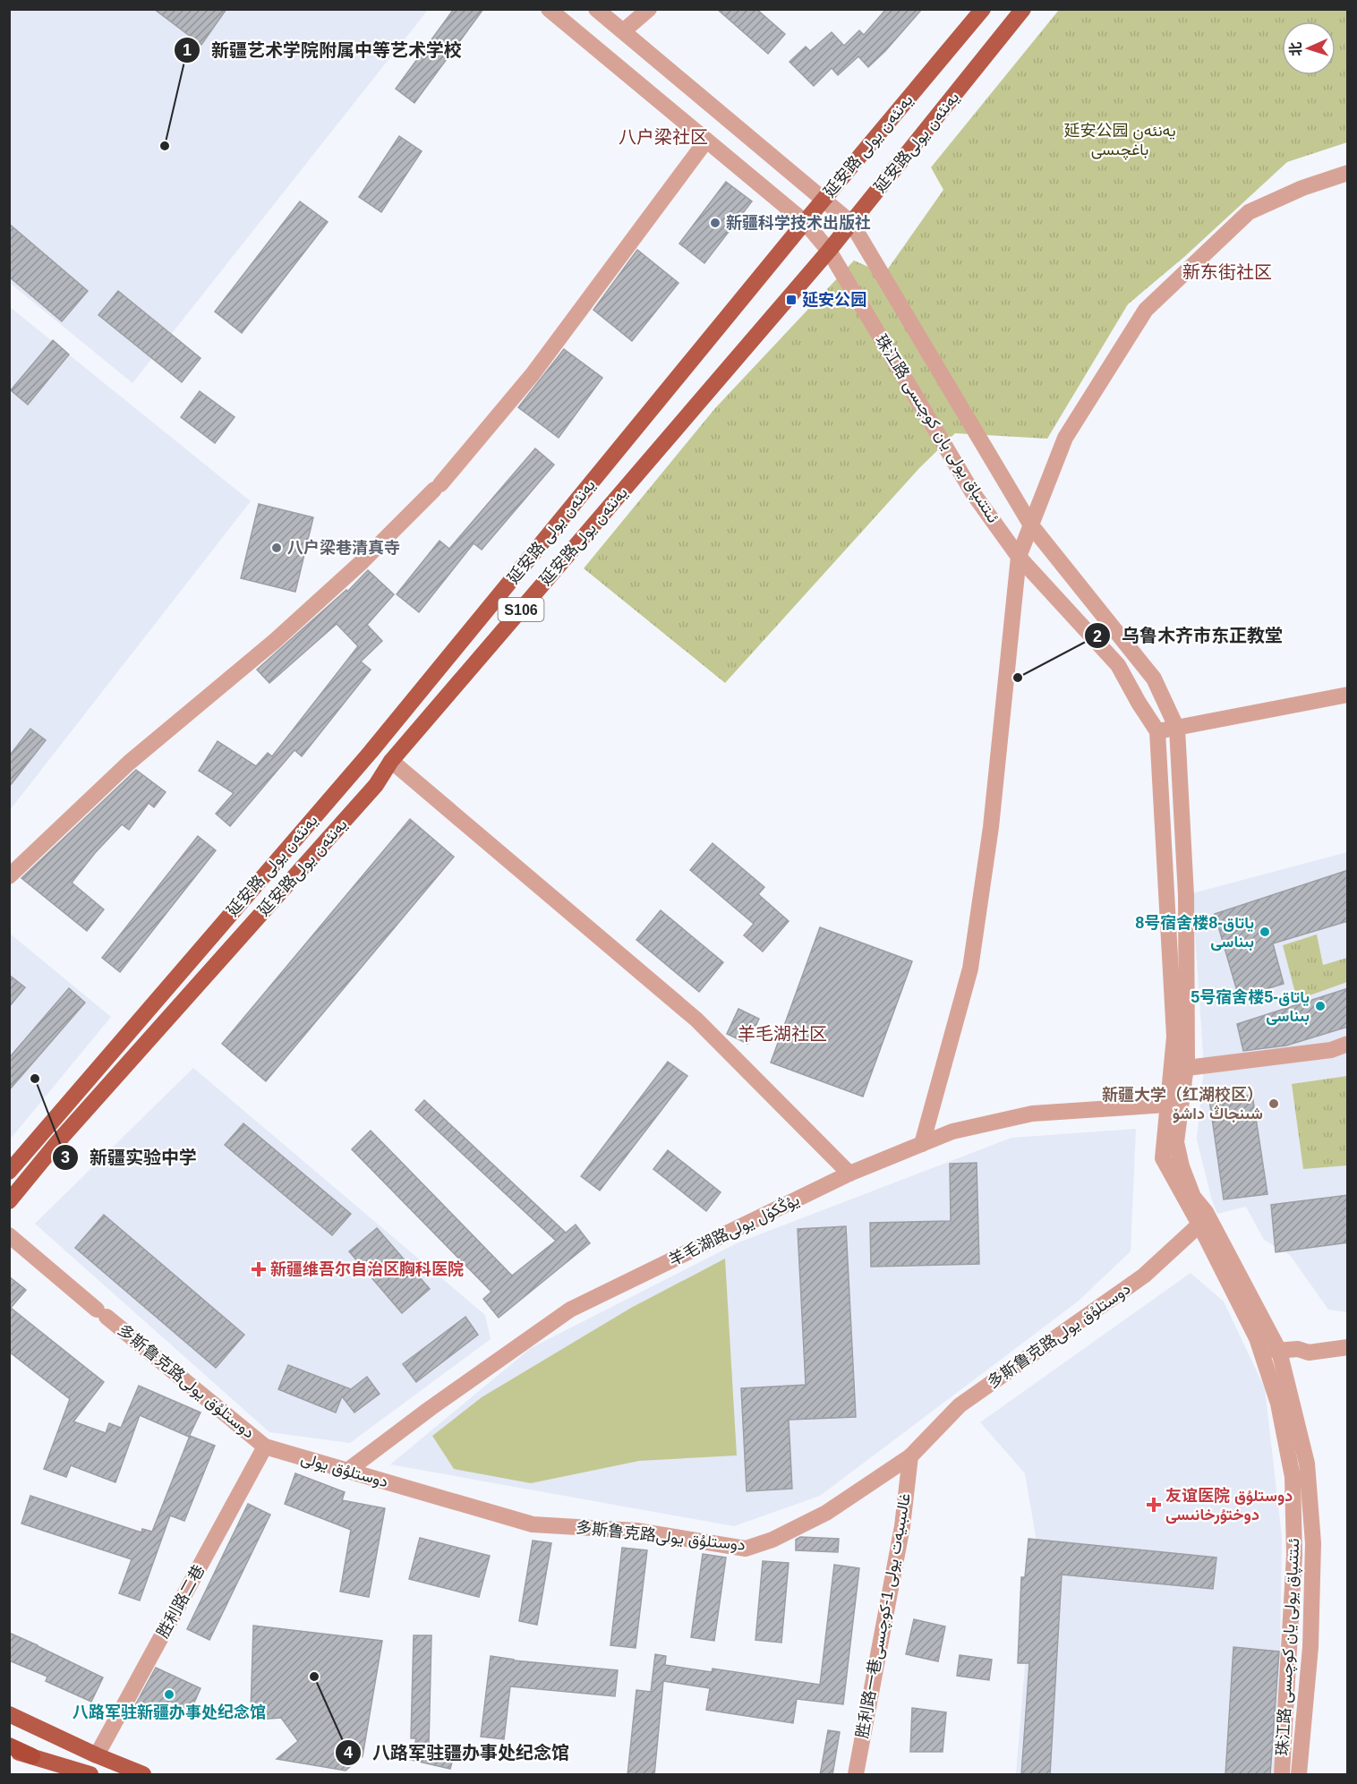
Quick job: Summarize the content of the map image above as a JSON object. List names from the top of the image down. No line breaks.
{"streets":{"main road":["延安路يەنئەن يولى","延安路 يەنئەن يولى","S106"],"street":["珠江路 ئىتتىپاق يولى يان كوچىسى","羊毛湖路يۇڭكۆل يولى","多斯鲁克路دوستلۇق يولى","دوستلۇق يولى","胜利路二巷","胜利路一巷غالىبىيەت يولى 1-كوچىسى"]},"crossings":[["延安路يەنئەن يولى","珠江路 ئىتتىپاق يولى يان كوچىسى"],["延安路 يەنئەن يولى","珠江路 ئىتتىپاق يولى يان كوچىسى"],["珠江路 ئىتتىپاق يولى يان كوچىسى","羊毛湖路يۇڭكۆل يولى"],["珠江路 ئىتتىپاق يولى يان كوچىسى","多斯鲁克路دوستلۇق يولى"],["羊毛湖路يۇڭكۆل يولى","دوستلۇق يولى"],["多斯鲁克路دوستلۇق يولى","دوستلۇق يولى"],["多斯鲁克路دوستلۇق يولى","胜利路二巷"],["多斯鲁克路دوستلۇق يولى","胜利路一巷غالىبىيەت يولى 1-كوچىسى"],["دوستلۇق يولى","胜利路二巷"]],"districts":["八户梁社区","新东街社区","羊毛湖社区"],"parks":["延安公园 يەنئەن باغچىسى"],"places":{"other":["新疆艺术学院附属中等艺术学校","新疆科学技术出版社","八户梁巷清真寺","乌鲁木齐市东正教堂","8号宿舍楼8-ياتاق بىناسى","5号宿舍楼5-ياتاق بىناسى","新疆实验中学","新疆大学（红湖校区） شىنجاڭ داشۆ","八路军驻疆办事处纪念馆","八路军驻新疆办事处纪念馆"],"transit":["延安公园"],"health":["新疆维吾尔自治区胸科医院","友谊医院 دوستلۇق دوختۇرخانىسى"]},"north":"left"}
